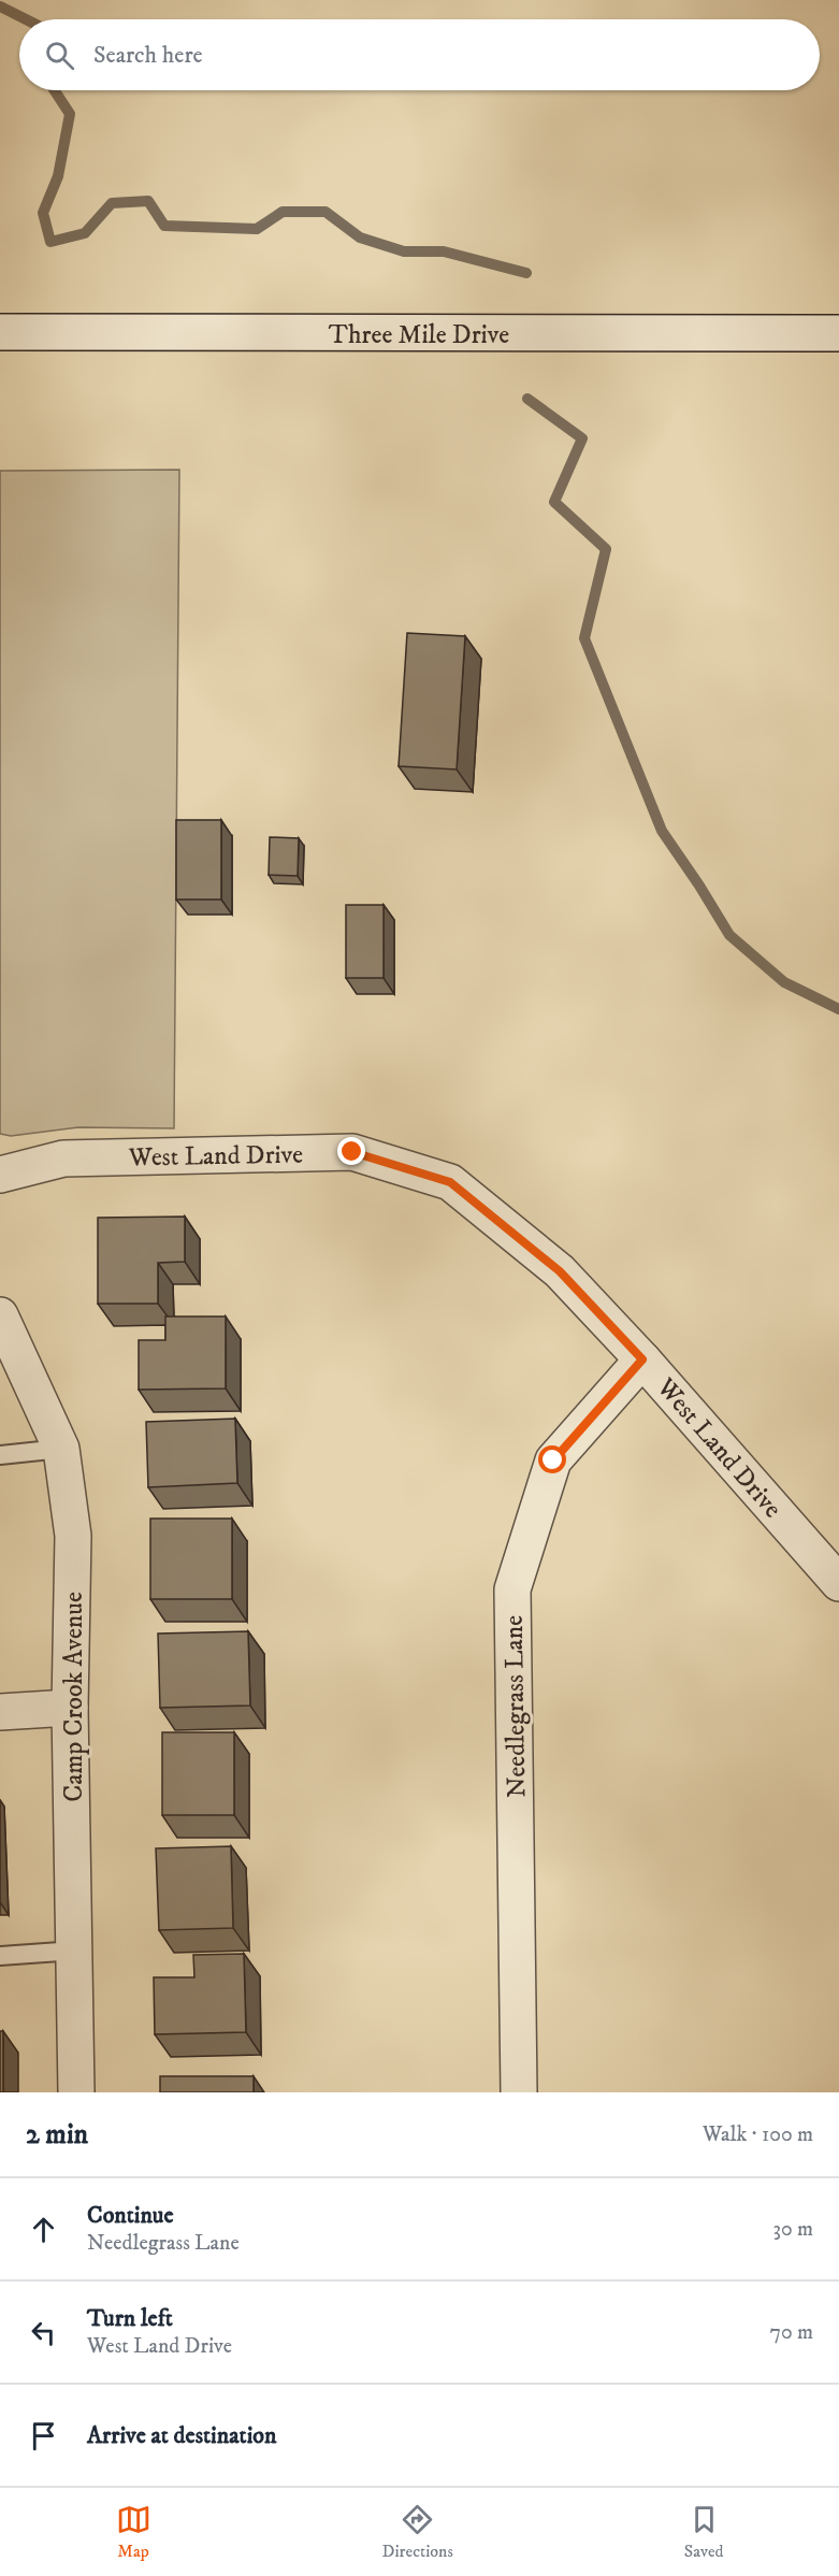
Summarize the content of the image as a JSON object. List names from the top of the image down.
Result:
{
  "streets": {
    "street": [
      "Three Mile Drive",
      "West Land Drive",
      "Camp Crook Avenue",
      "Needlegrass Lane"
    ]
  },
  "crossings": [
    ["West Land Drive", "Needlegrass Lane"]
  ],
  "page": {
    "search": "Search here",
    "heading": ["2 min", "Walk · 100 m"],
    "list": [
      ["Continue", "Needlegrass Lane", "30 m"],
      ["Turn left", "West Land Drive", "70 m"],
      "Arrive at destination"
    ],
    "nav": ["Map", "Directions", "Saved"]
  }
}
